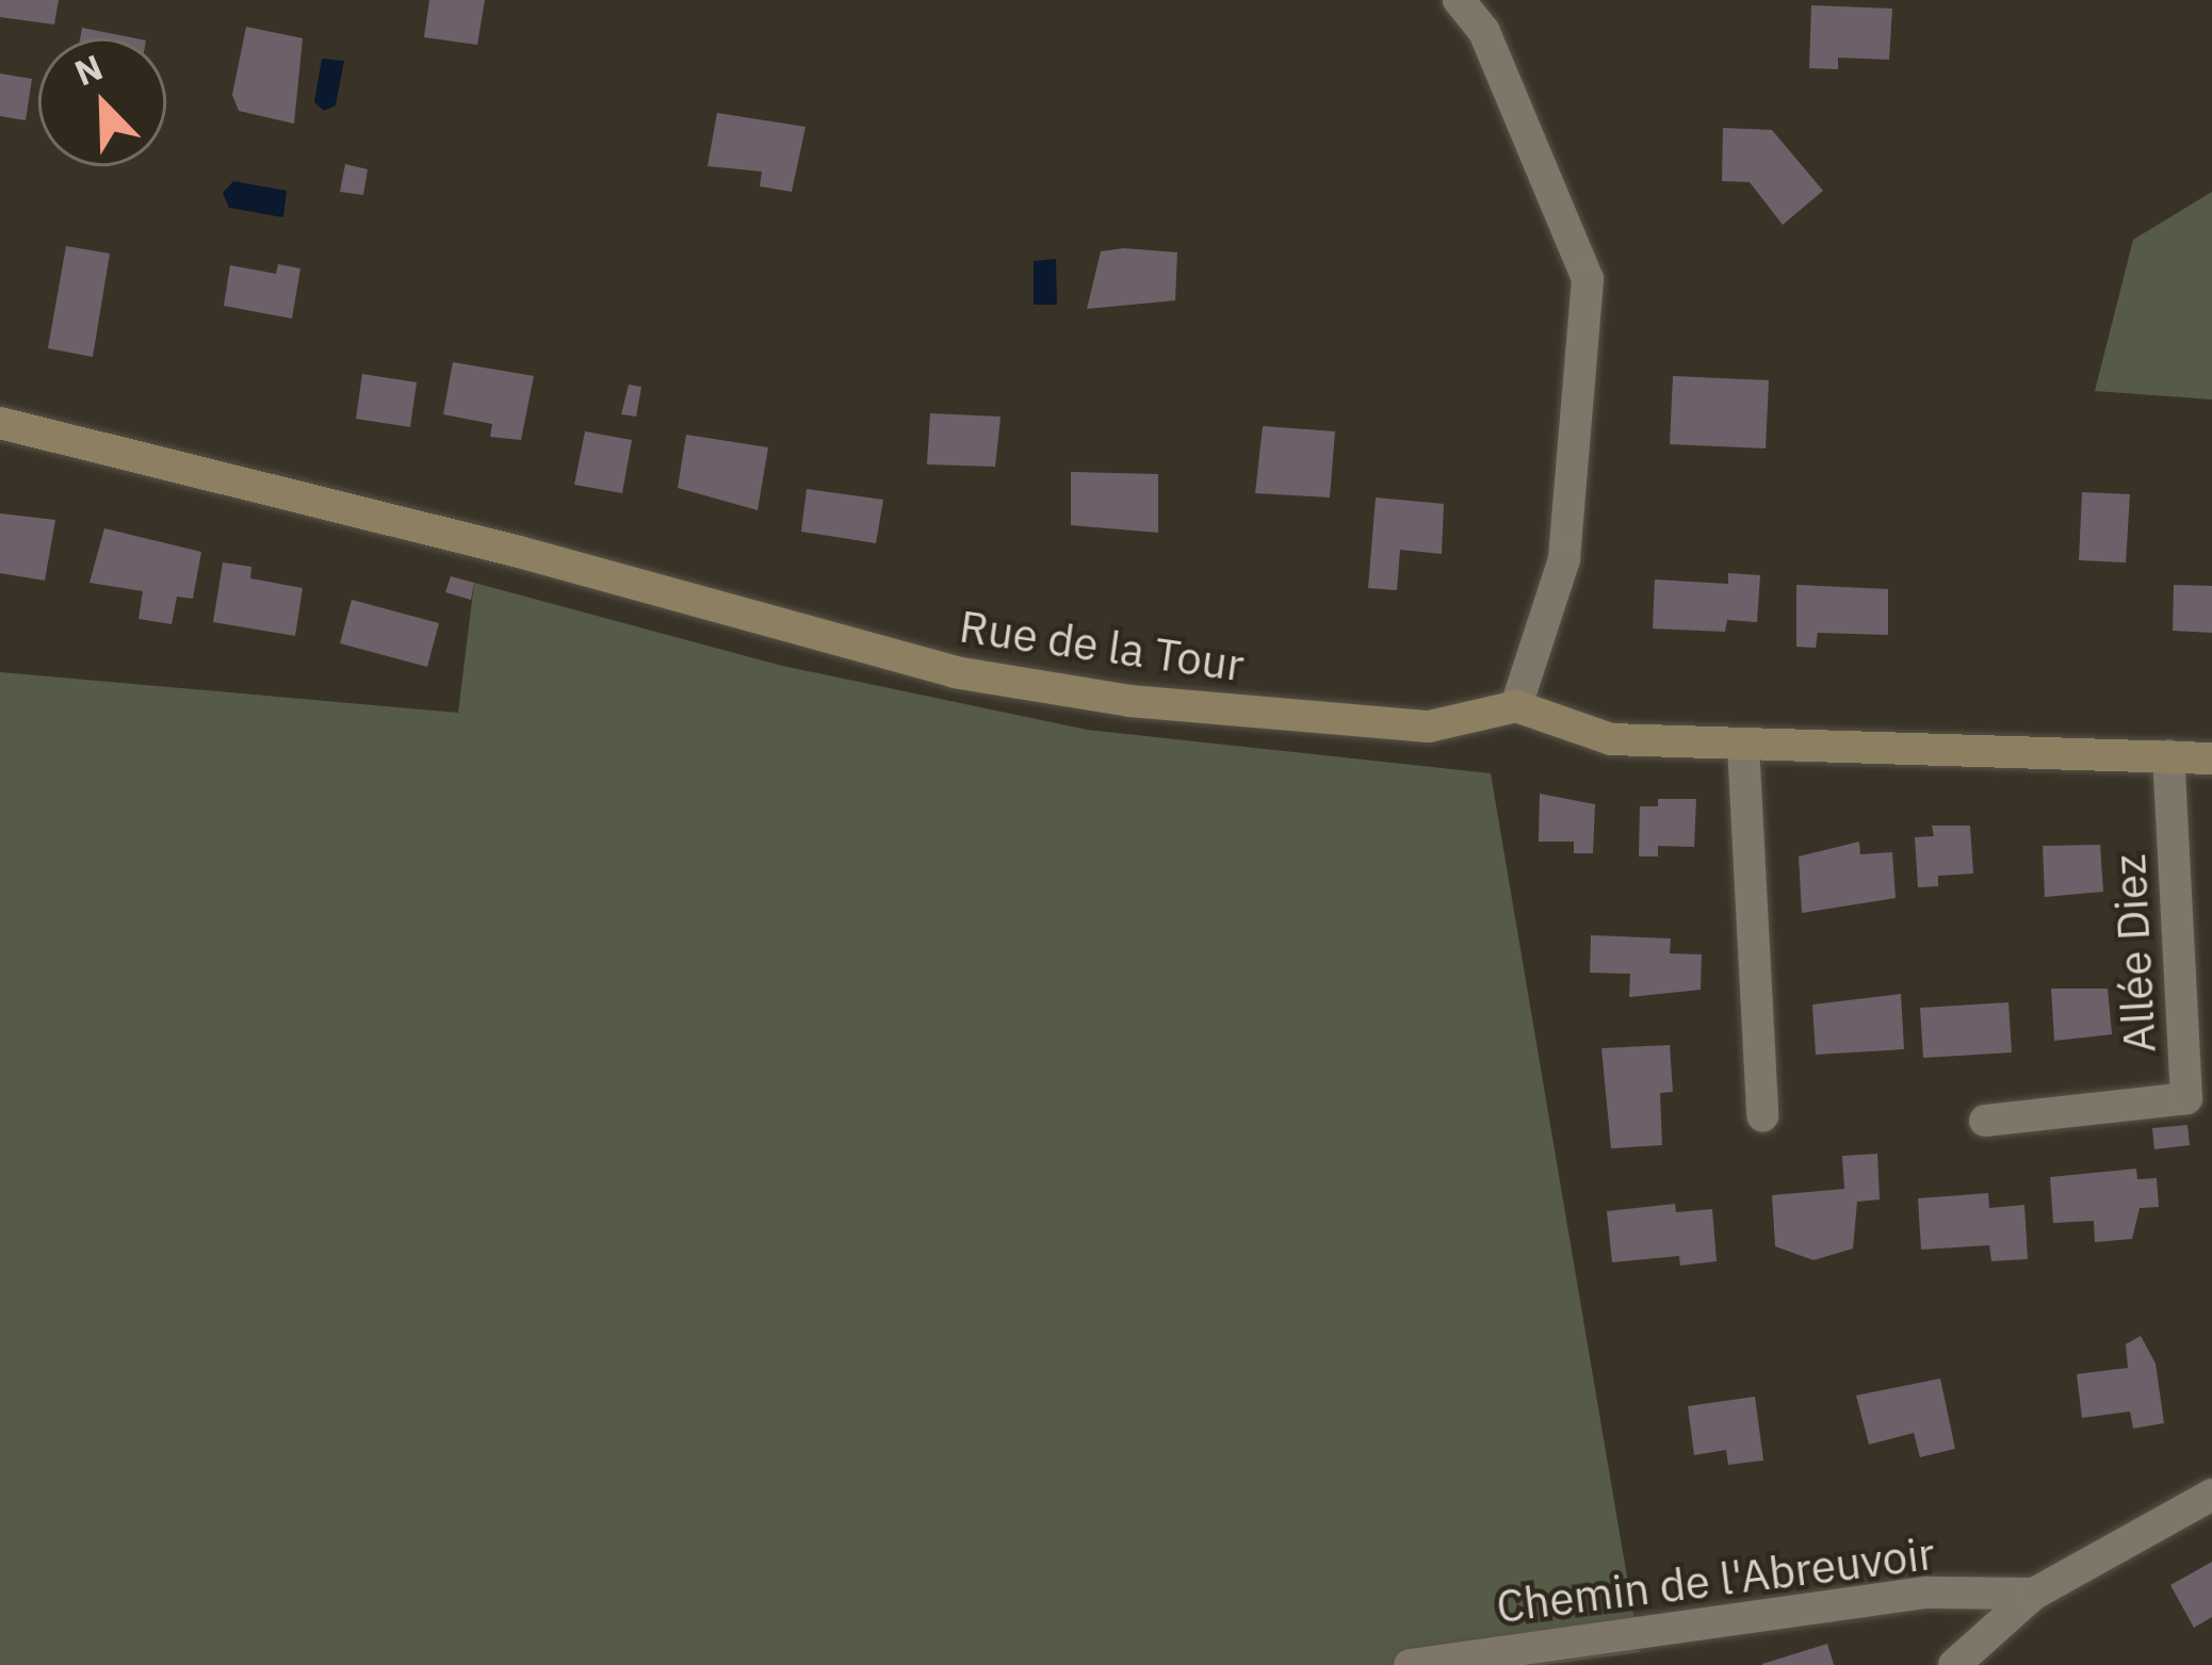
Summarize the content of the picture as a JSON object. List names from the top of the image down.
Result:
{
  "streets": {
    "street": ["Rue de la Tour", "Allée Diez", "Chemin de l'Abreuvoir"]
  },
  "north": "top left"
}
